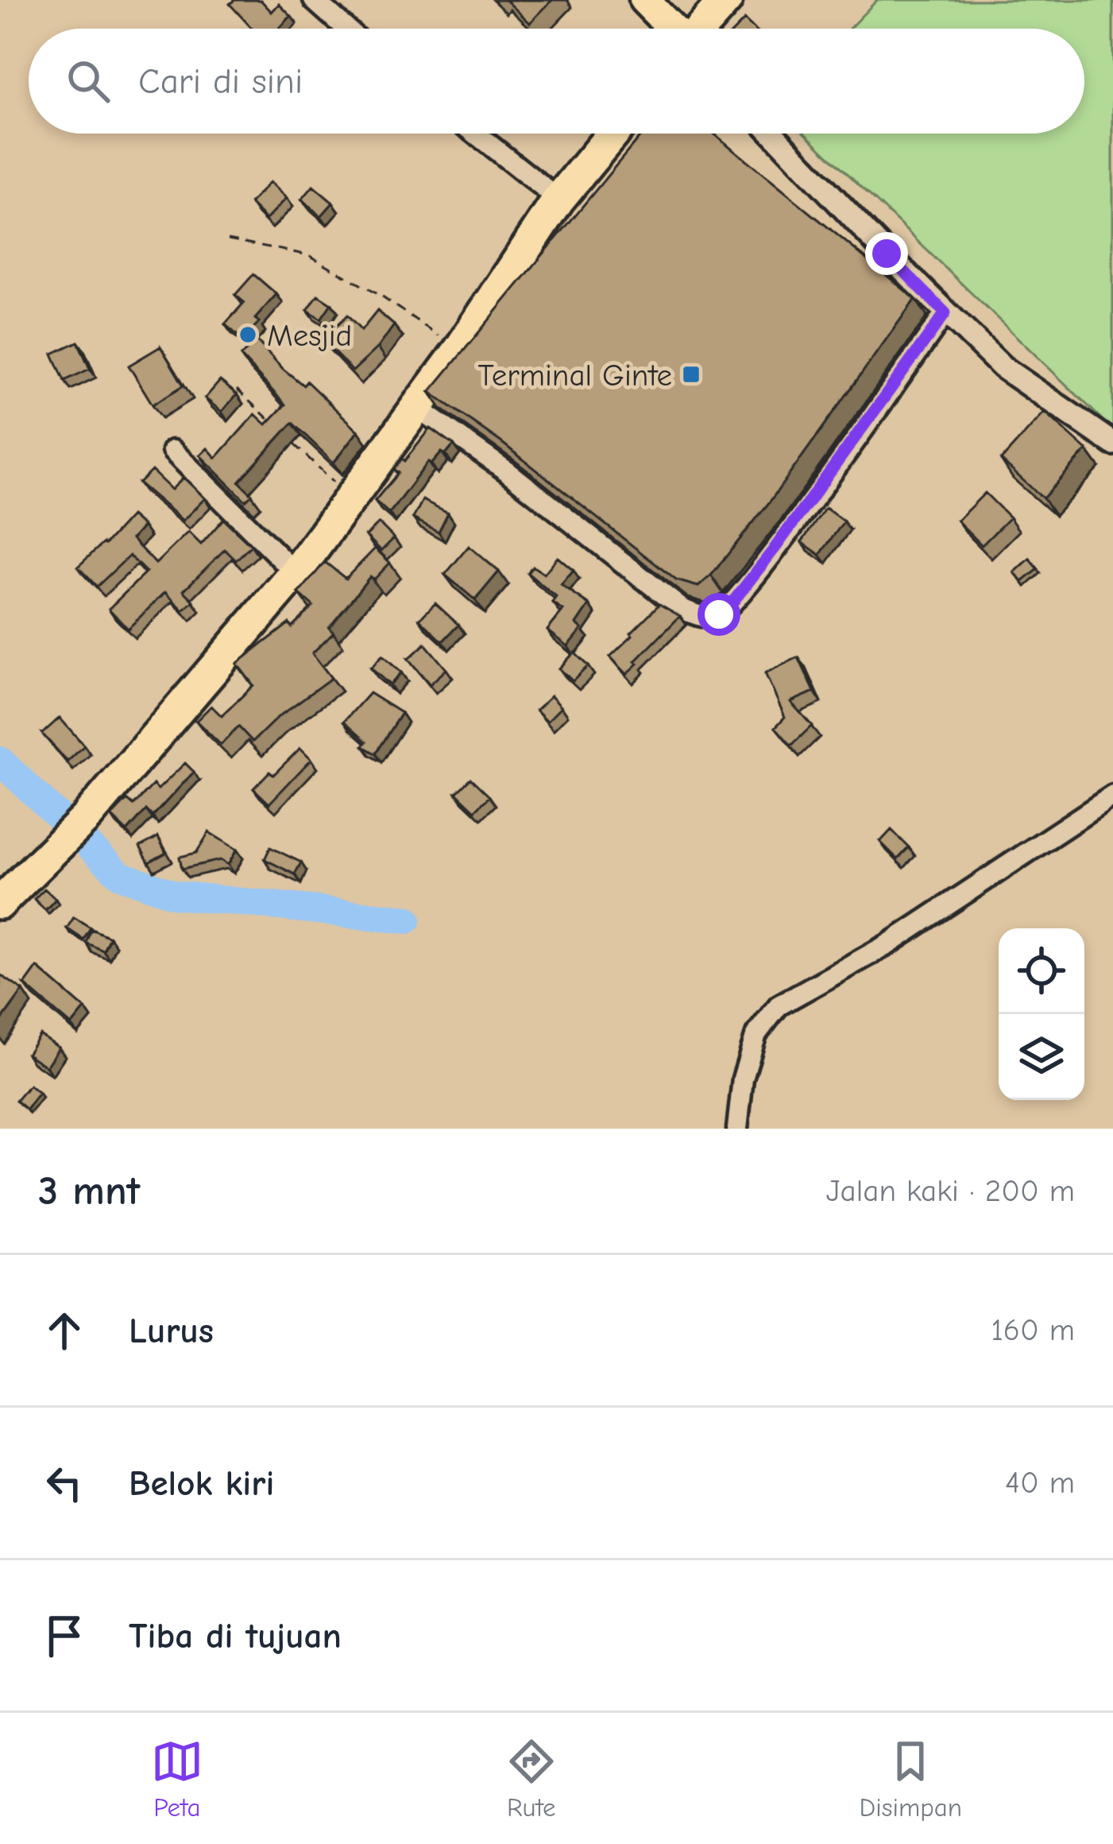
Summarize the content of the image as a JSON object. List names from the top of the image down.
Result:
{
  "places": {
    "other": ["Mesjid"],
    "transit": ["Terminal Ginte"]
  },
  "page": {
    "search": "Cari di sini",
    "heading": ["3 mnt", "Jalan kaki · 200 m"],
    "list": [
      ["Lurus", "160 m"],
      ["Belok kiri", "40 m"],
      "Tiba di tujuan"
    ],
    "nav": ["Peta", "Rute", "Disimpan"]
  }
}
